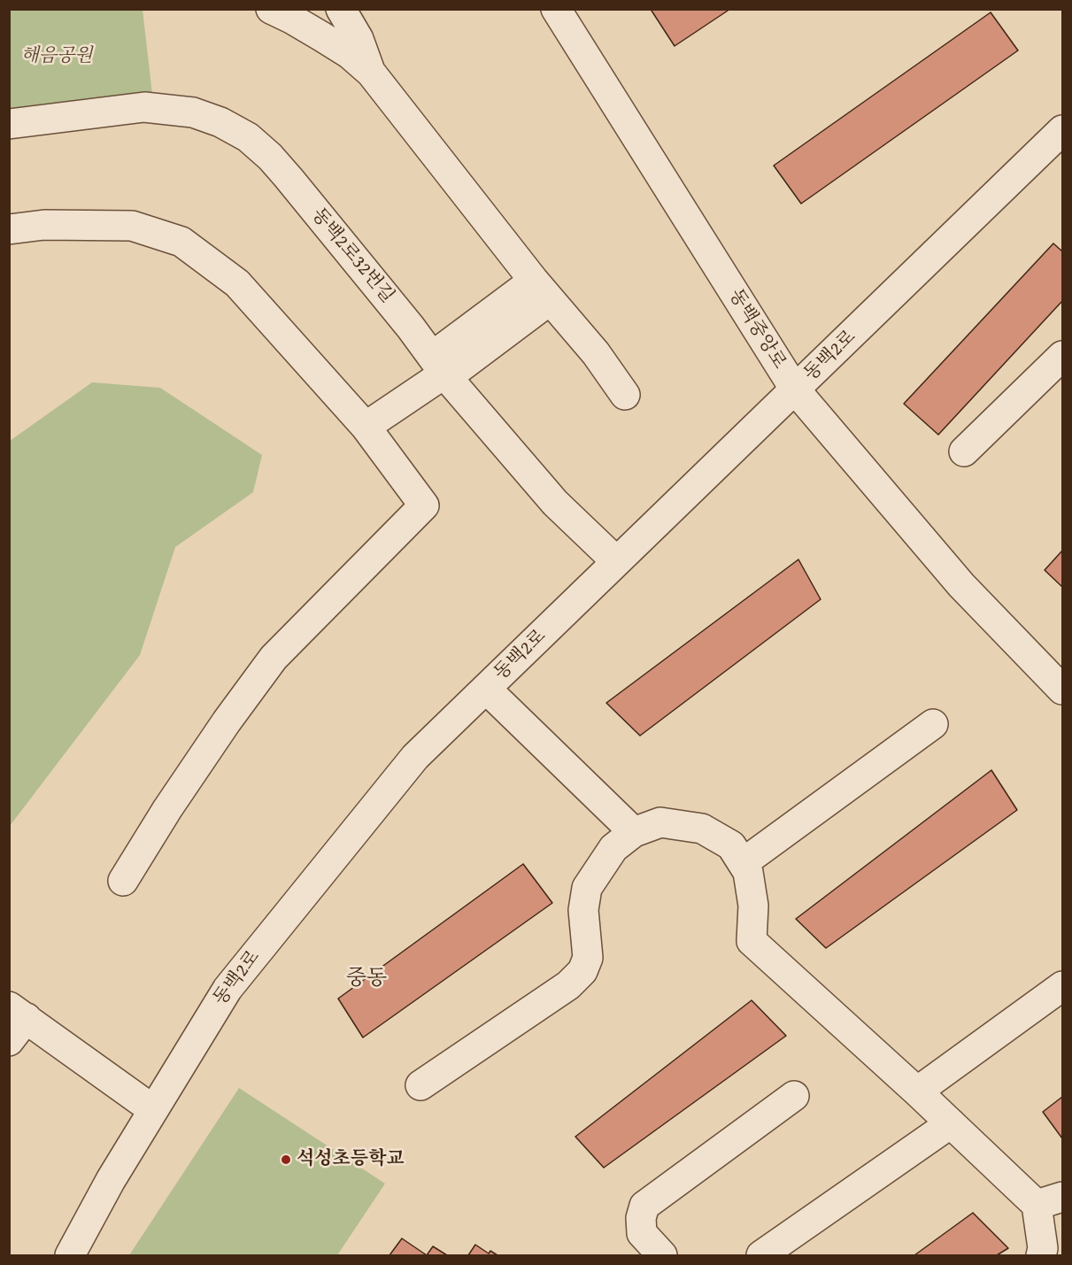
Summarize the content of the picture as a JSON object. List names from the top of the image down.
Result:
{
  "streets": {
    "street": ["동백2로32번길", "동백중앙로", "동백2로"]
  },
  "crossings": [
    ["동백2로32번길", "동백2로"],
    ["동백중앙로", "동백2로"]
  ],
  "districts": ["중동"],
  "parks": ["해음공원"],
  "places": ["석성초등학교"]
}
